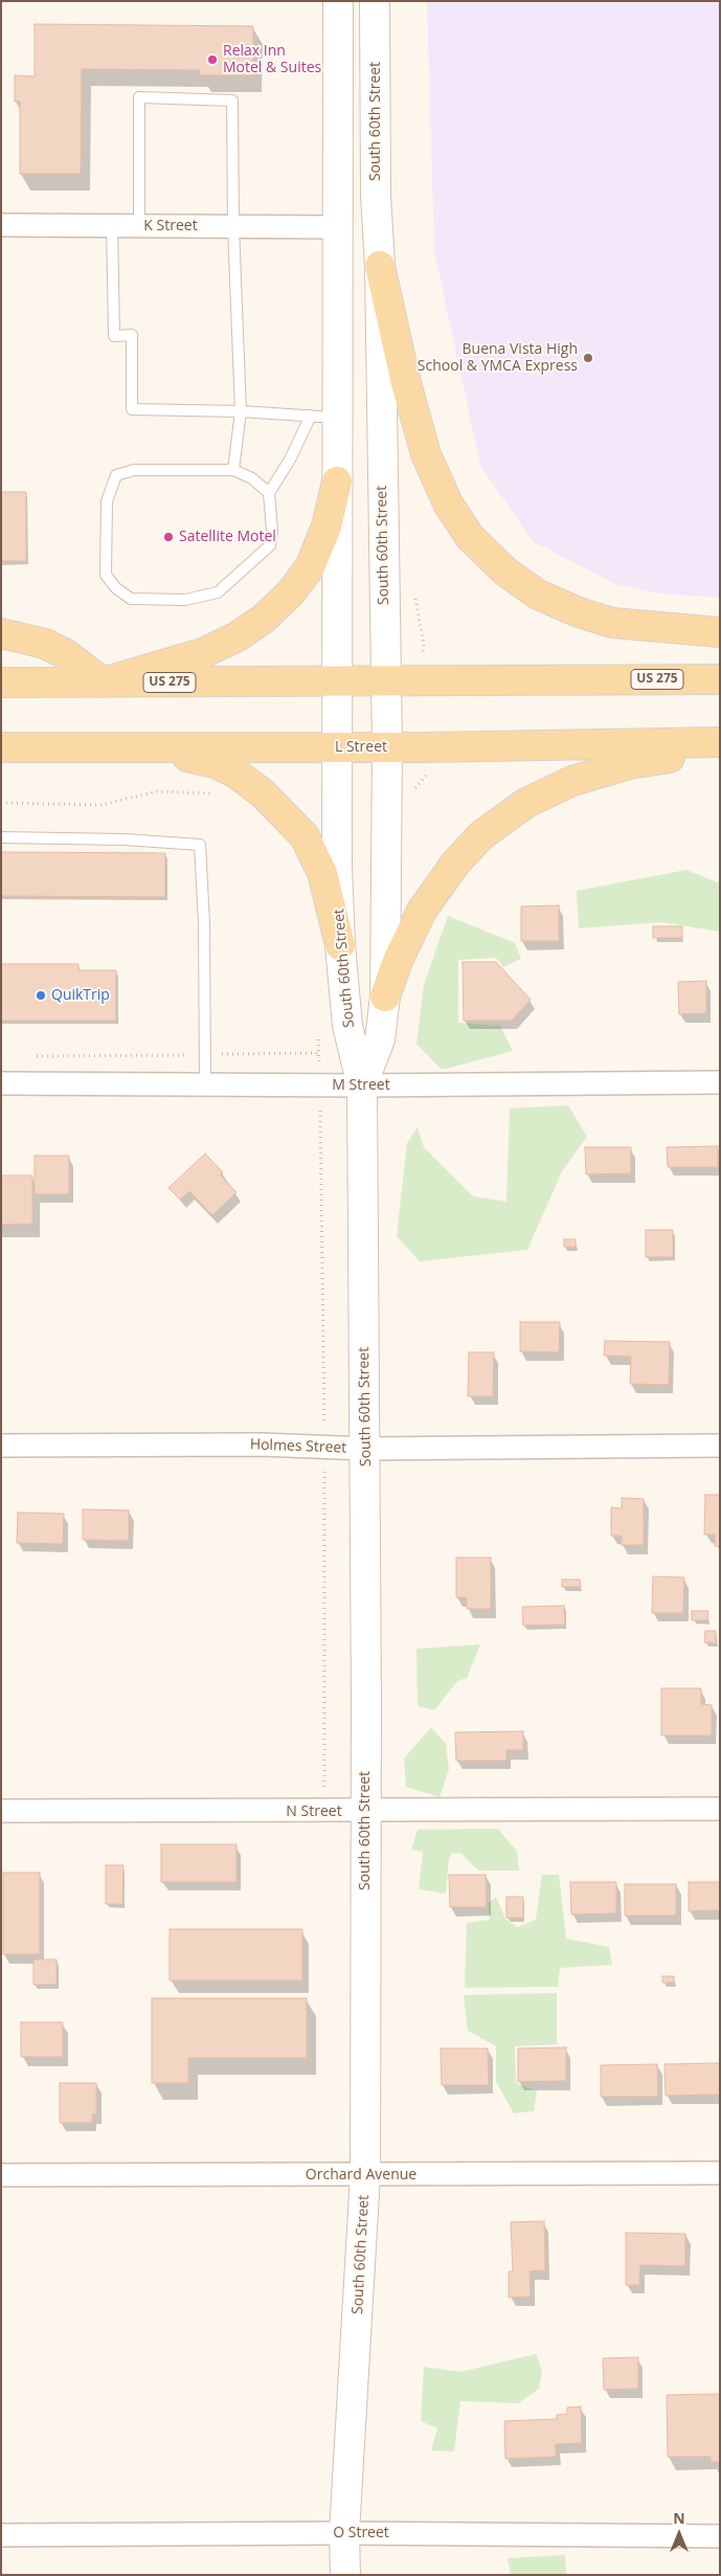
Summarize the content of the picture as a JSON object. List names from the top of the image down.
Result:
{
  "streets": {
    "main road": ["South 60th Street", "US 275", "L Street"],
    "street": [
      "K Street",
      "M Street",
      "Holmes Street",
      "N Street",
      "Orchard Avenue",
      "O Street"
    ]
  },
  "crossings": [
    ["South 60th Street", "K Street"],
    ["South 60th Street", "US 275"],
    ["South 60th Street", "L Street"],
    ["South 60th Street", "M Street"],
    ["South 60th Street", "Holmes Street"],
    ["South 60th Street", "N Street"],
    ["South 60th Street", "Orchard Avenue"],
    ["South 60th Street", "O Street"]
  ],
  "places": [
    "Relax Inn Motel & Suites",
    "Buena Vista High School & YMCA Express",
    "Satellite Motel",
    "QuikTrip"
  ],
  "north": "top"
}
